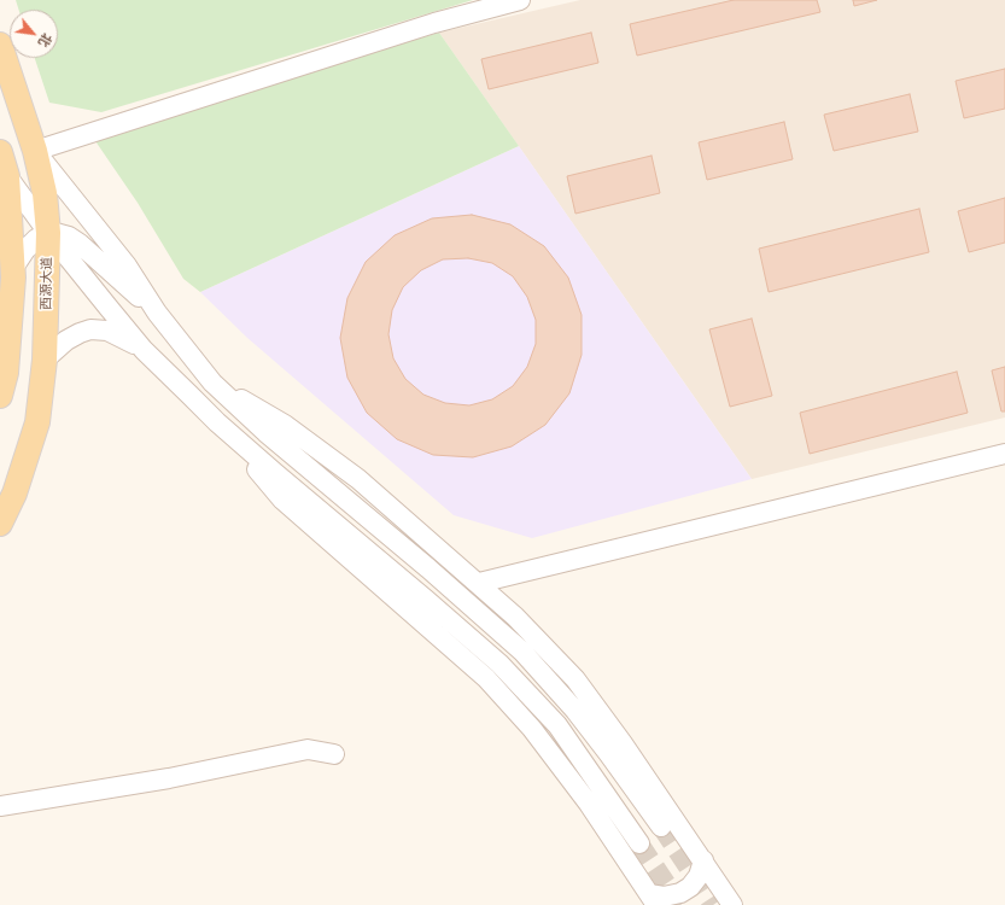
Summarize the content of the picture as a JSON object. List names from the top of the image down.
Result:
{
  "streets": {
    "main road": ["西源大道"]
  },
  "north": "bottom right"
}
